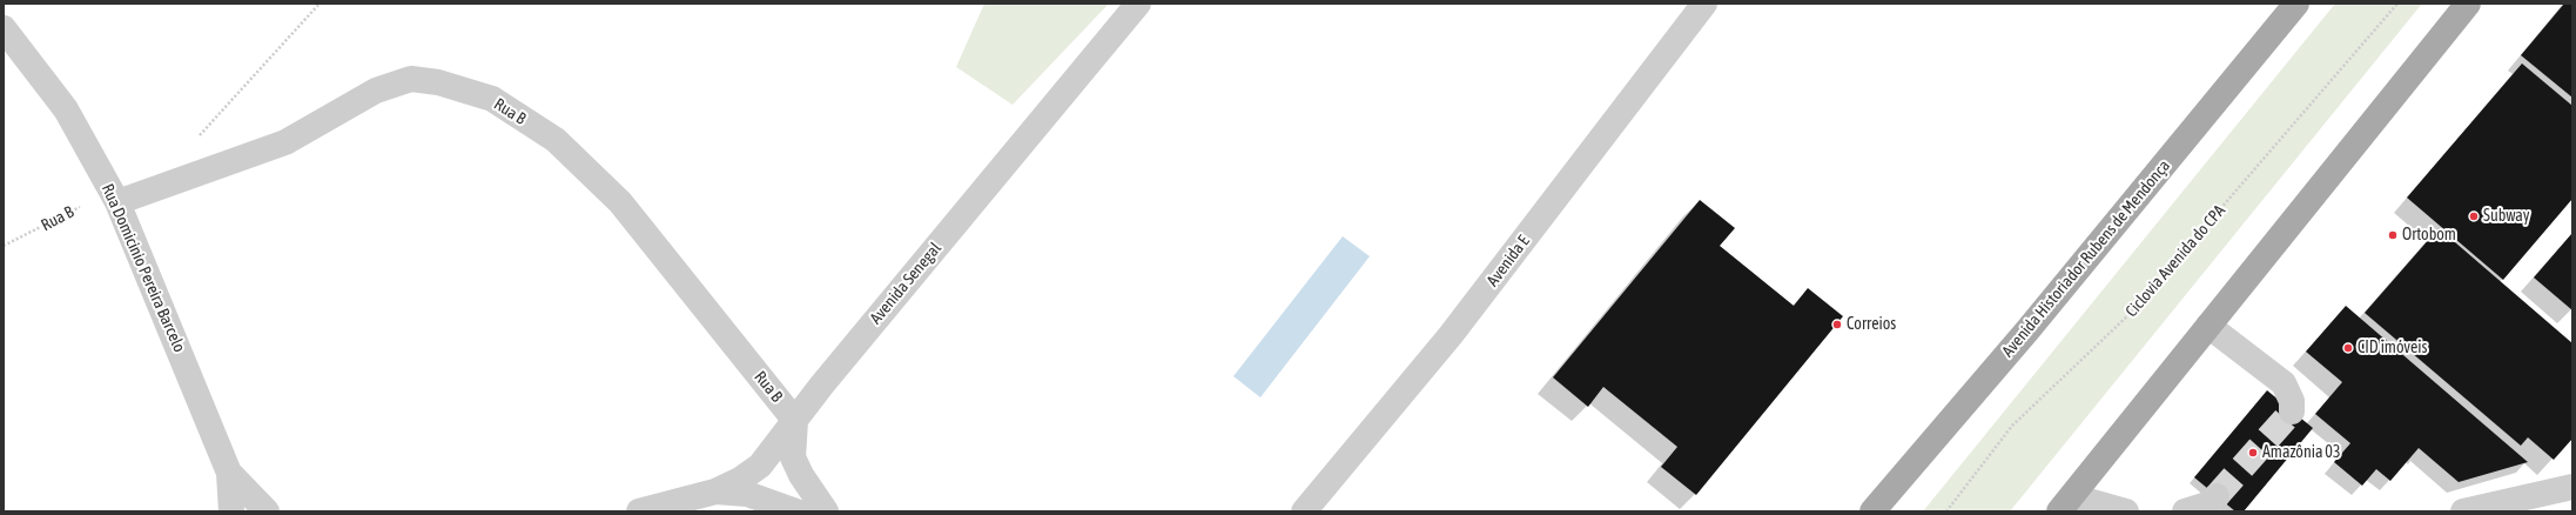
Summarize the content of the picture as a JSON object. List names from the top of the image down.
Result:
{
  "streets": {
    "main road": ["Avenida Historiador Rubens de Mendonça"],
    "street": [
      "Rua B",
      "Avenida E",
      "Rua Domicinio Pereira Barcelo",
      "Avenida Senegal"
    ],
    "path": ["Ciclovia Avenida do CPA"]
  },
  "crossings": [
    ["Rua B", "Rua Domicinio Pereira Barcelo"],
    ["Rua B", "Avenida Senegal"]
  ],
  "places": [
    "Subway",
    "Ortobom",
    "Correios",
    "CID imóveis",
    "Amazônia 03"
  ]
}
